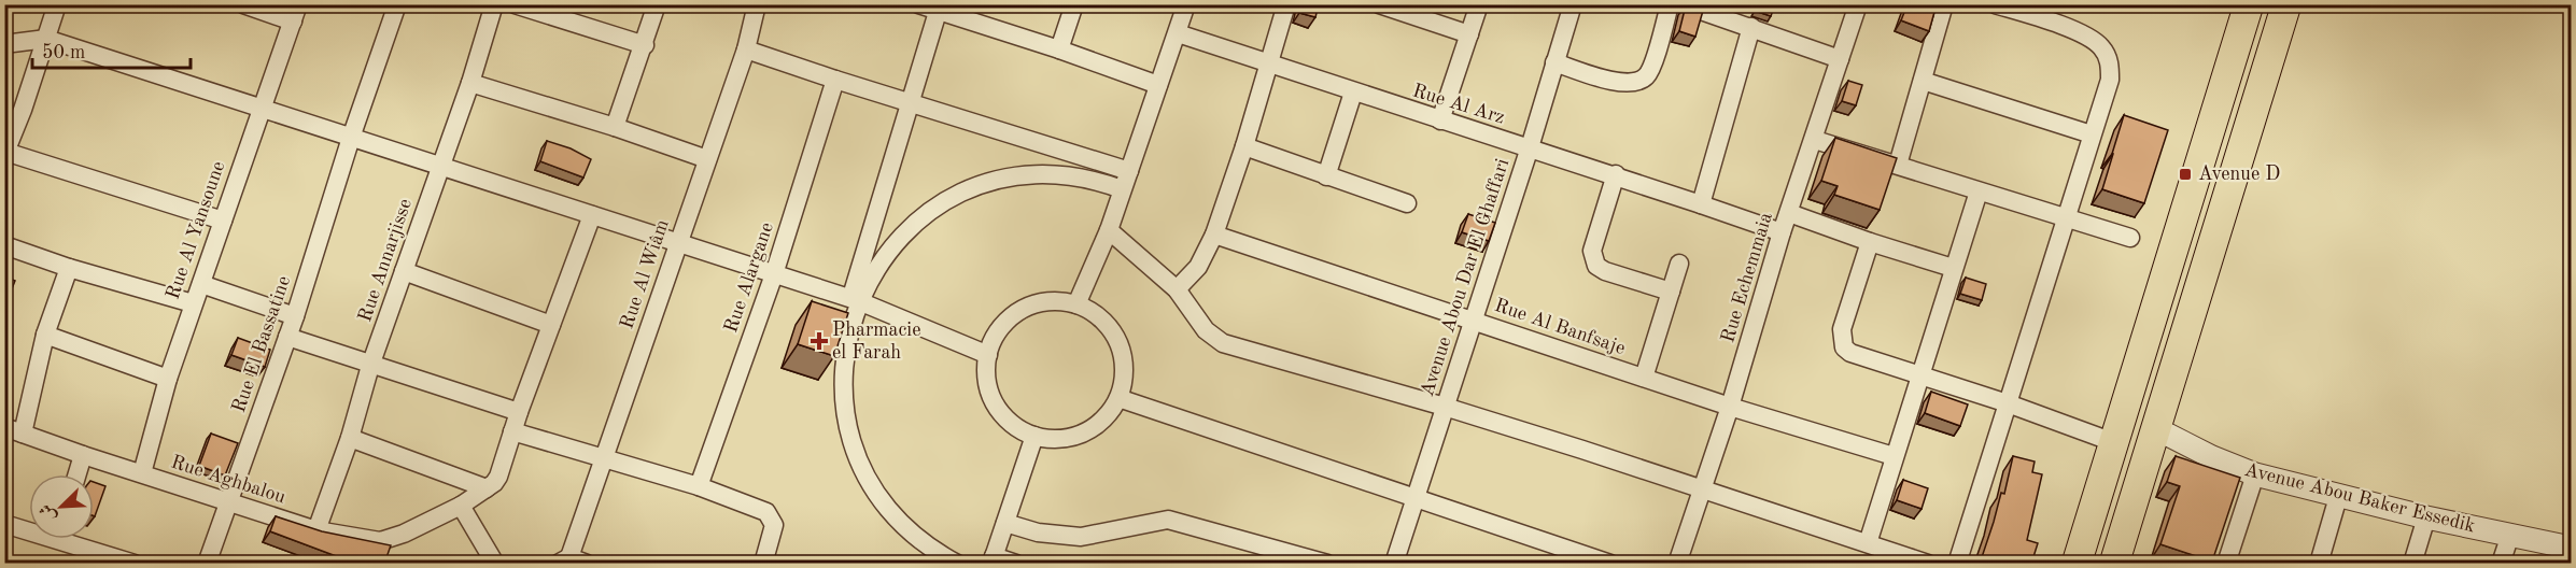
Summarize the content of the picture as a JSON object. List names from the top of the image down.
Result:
{
  "streets": {
    "street": [
      "Rue Al Arz",
      "Rue Al Yansoune",
      "Rue Annarjisse",
      "Rue Al Wiâm",
      "Rue Alargane",
      "Avenue Abou Dar El Ghaffari",
      "Rue Echemmaia",
      "Rue Al Banfsaje",
      "Rue El Bassatine",
      "Rue Aghbalou",
      "Avenue Abou Baker Essedik"
    ]
  },
  "crossings": [
    ["Rue Al Arz", "Avenue Abou Dar El Ghaffari"],
    ["Rue Al Arz", "Rue Echemmaia"],
    ["Rue Al Yansoune", "Rue Aghbalou"],
    ["Rue Annarjisse", "Rue Aghbalou"],
    ["Avenue Abou Dar El Ghaffari", "Rue Al Banfsaje"],
    ["Rue Echemmaia", "Rue Al Banfsaje"],
    ["Rue El Bassatine", "Rue Aghbalou"]
  ],
  "places": {
    "transit": ["Avenue D"],
    "health": ["Pharmacie el Farah"]
  },
  "scale_bar": "50 m",
  "north": "bottom left"
}
